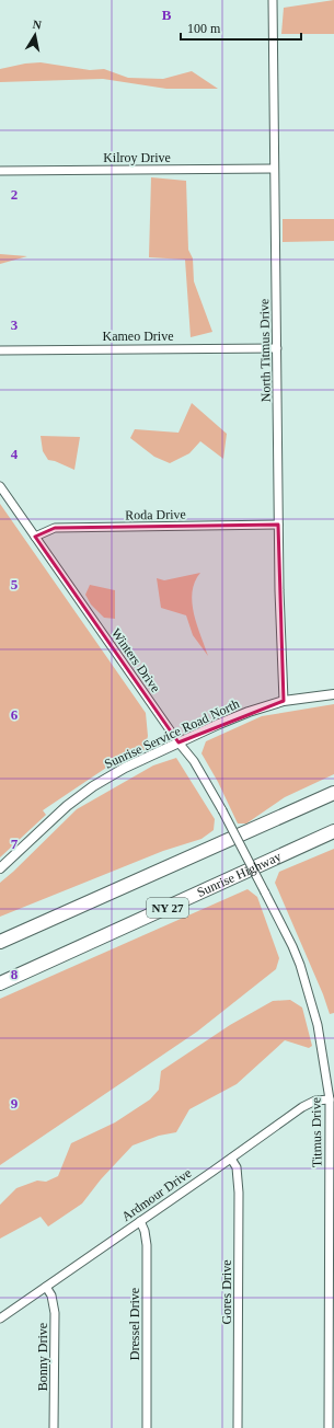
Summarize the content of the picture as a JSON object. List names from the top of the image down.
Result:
{
  "streets": {
    "highway": ["Sunrise Highway", "NY 27"],
    "street": [
      "Kilroy Drive",
      "Kameo Drive",
      "North Titmus Drive",
      "Roda Drive",
      "Winters Drive",
      "Sunrise Service Road North",
      "Titmus Drive",
      "Ardmour Drive",
      "Gores Drive",
      "Dressel Drive",
      "Bonny Drive"
    ]
  },
  "crossings": [
    ["Kilroy Drive", "North Titmus Drive"],
    ["Kameo Drive", "North Titmus Drive"],
    ["North Titmus Drive", "Roda Drive"],
    ["North Titmus Drive", "Sunrise Service Road North"],
    ["Roda Drive", "Winters Drive"],
    ["Winters Drive", "Sunrise Service Road North"],
    ["Winters Drive", "Titmus Drive"],
    ["Titmus Drive", "Ardmour Drive"],
    ["Ardmour Drive", "Gores Drive"],
    ["Ardmour Drive", "Dressel Drive"],
    ["Ardmour Drive", "Bonny Drive"]
  ],
  "scale_bar": "100 m",
  "north": "top",
  "grid": {
    "columns": ["B"],
    "rows": [
      "2",
      "3",
      "4",
      "5",
      "6",
      "7",
      "8",
      "9"
    ]
  }
}
